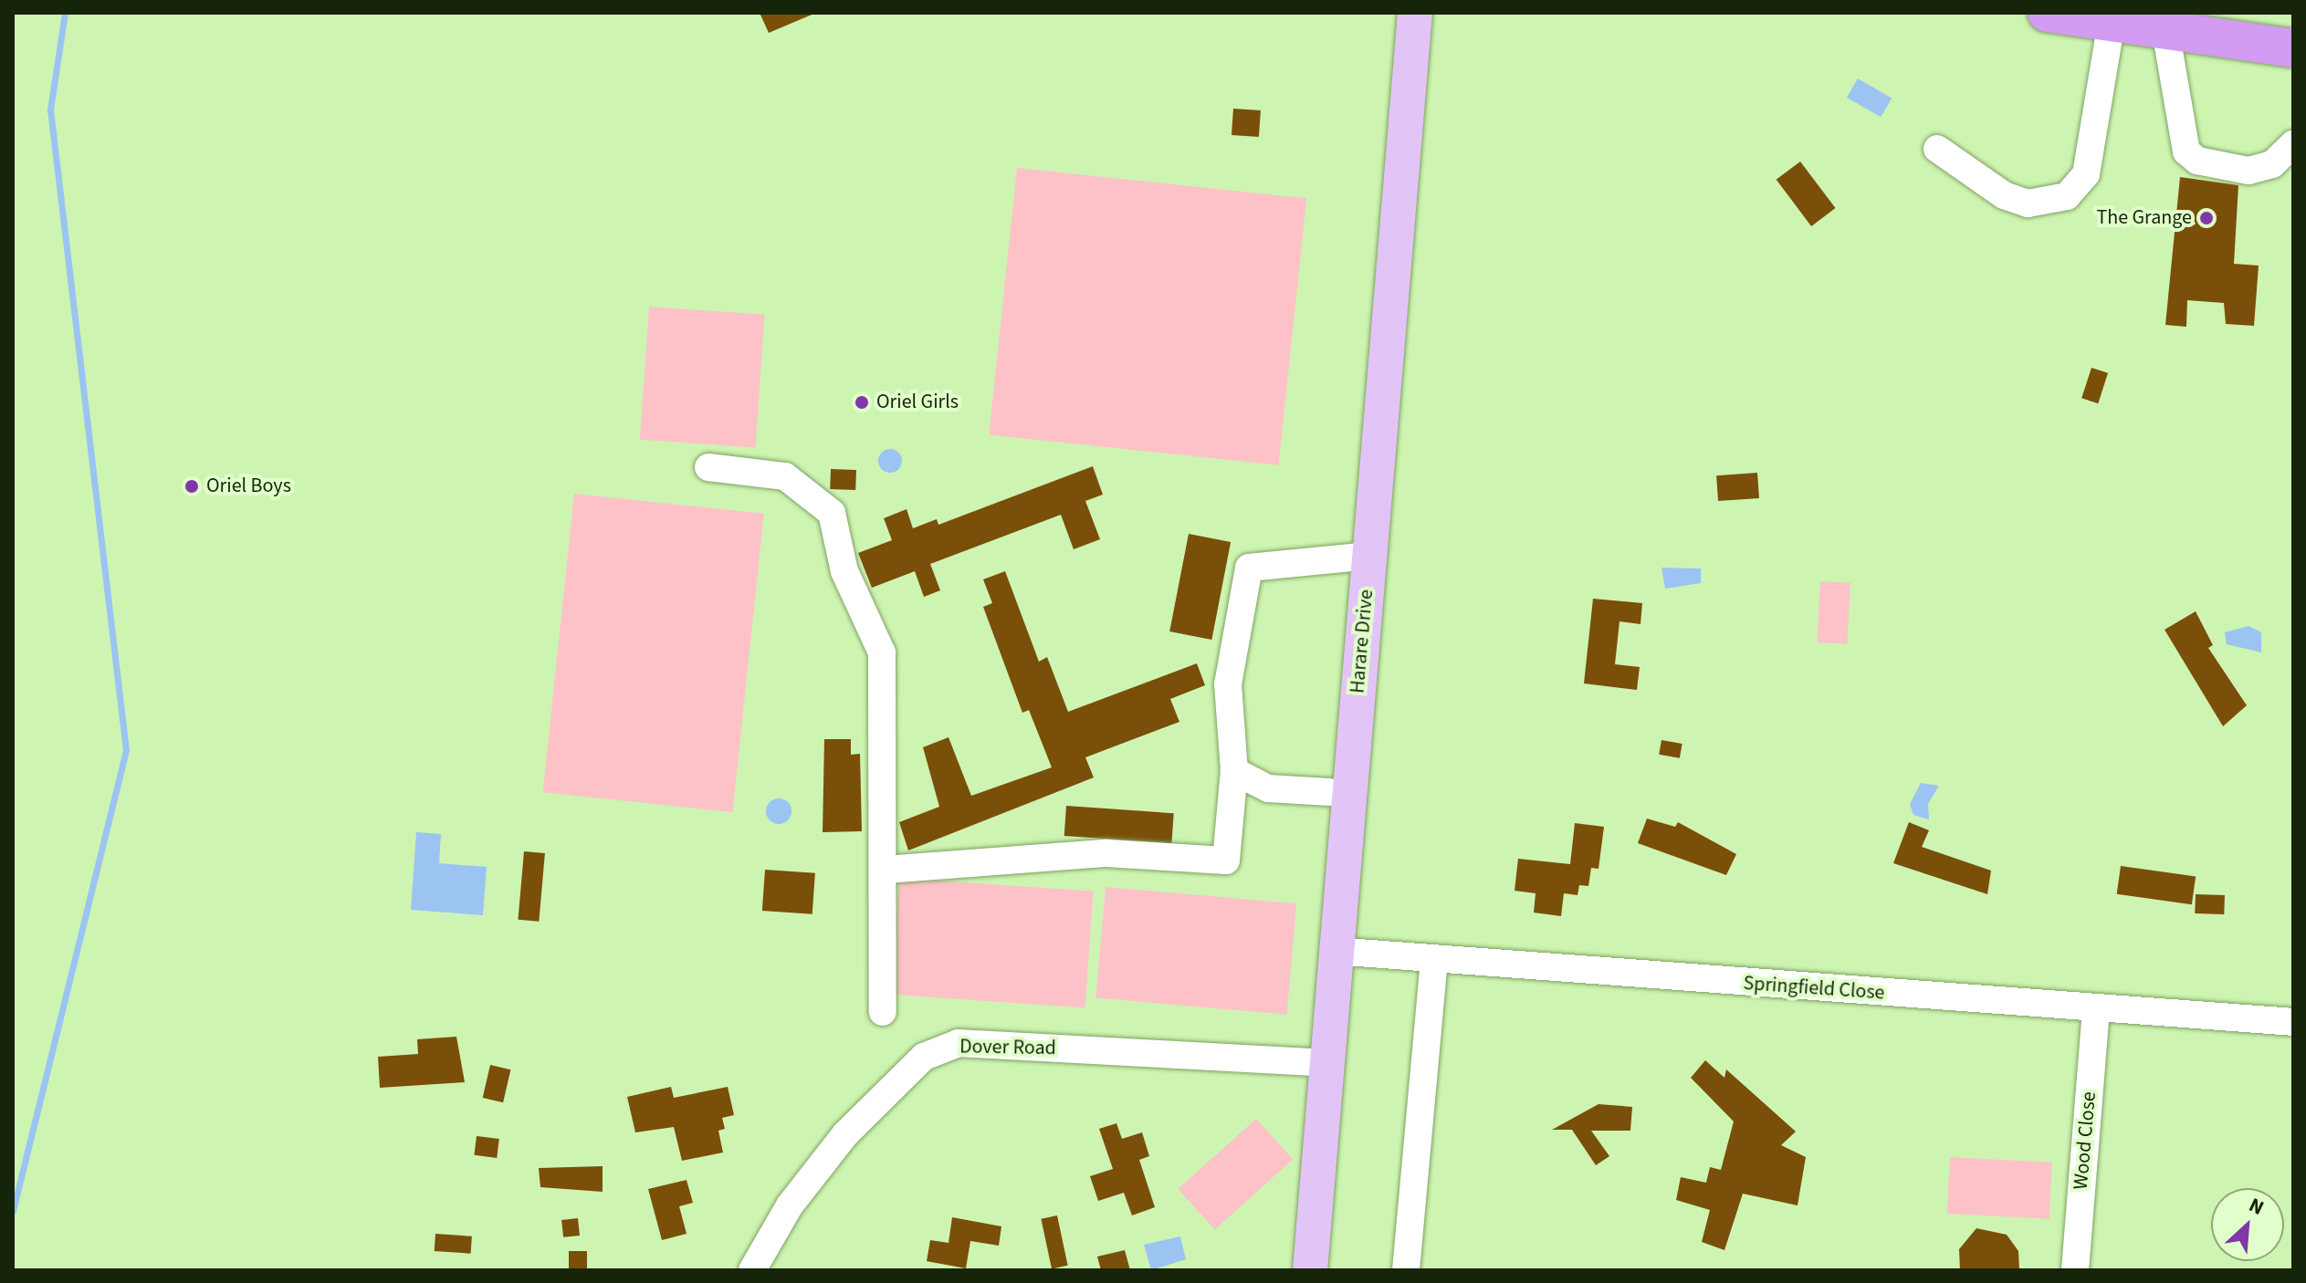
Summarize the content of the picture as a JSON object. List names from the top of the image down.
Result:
{
  "streets": {
    "main road": ["Harare Drive"],
    "street": ["Springfield Close", "Dover Road", "Wood Close"]
  },
  "crossings": [
    ["Harare Drive", "Springfield Close"],
    ["Harare Drive", "Dover Road"],
    ["Springfield Close", "Wood Close"]
  ],
  "places": ["The Grange", "Oriel Girls", "Oriel Boys"],
  "north": "top right"
}
